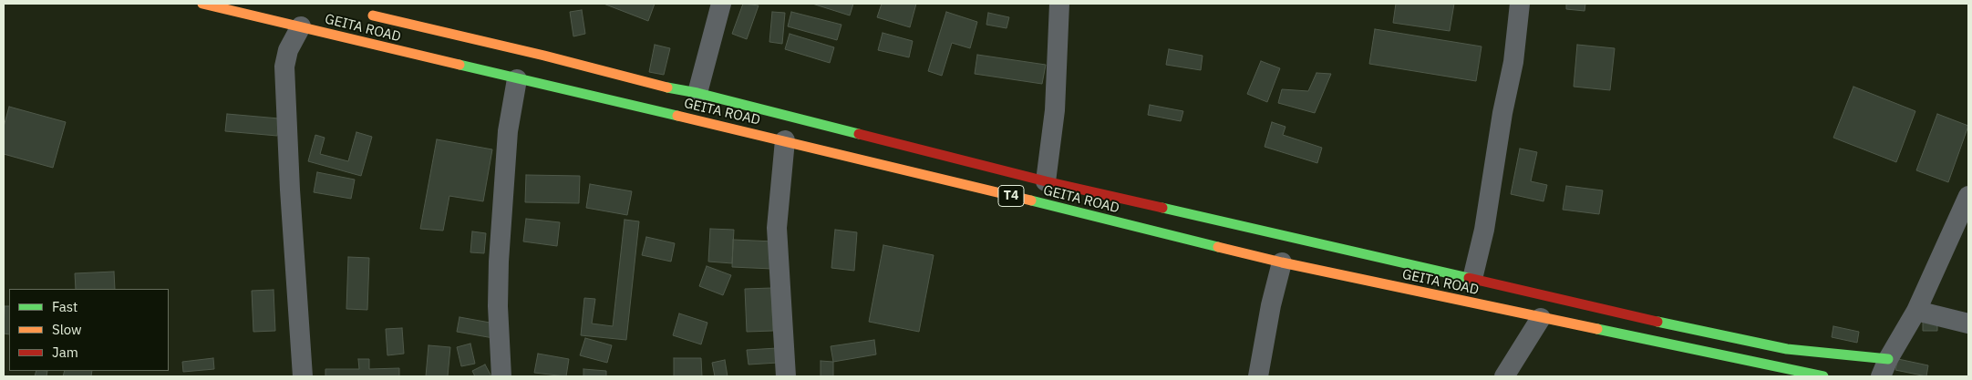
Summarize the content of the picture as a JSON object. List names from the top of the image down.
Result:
{
  "streets": {
    "main road": ["GEITA ROAD", "T4"]
  },
  "legend": ["Fast", "Slow", "Jam"]
}
